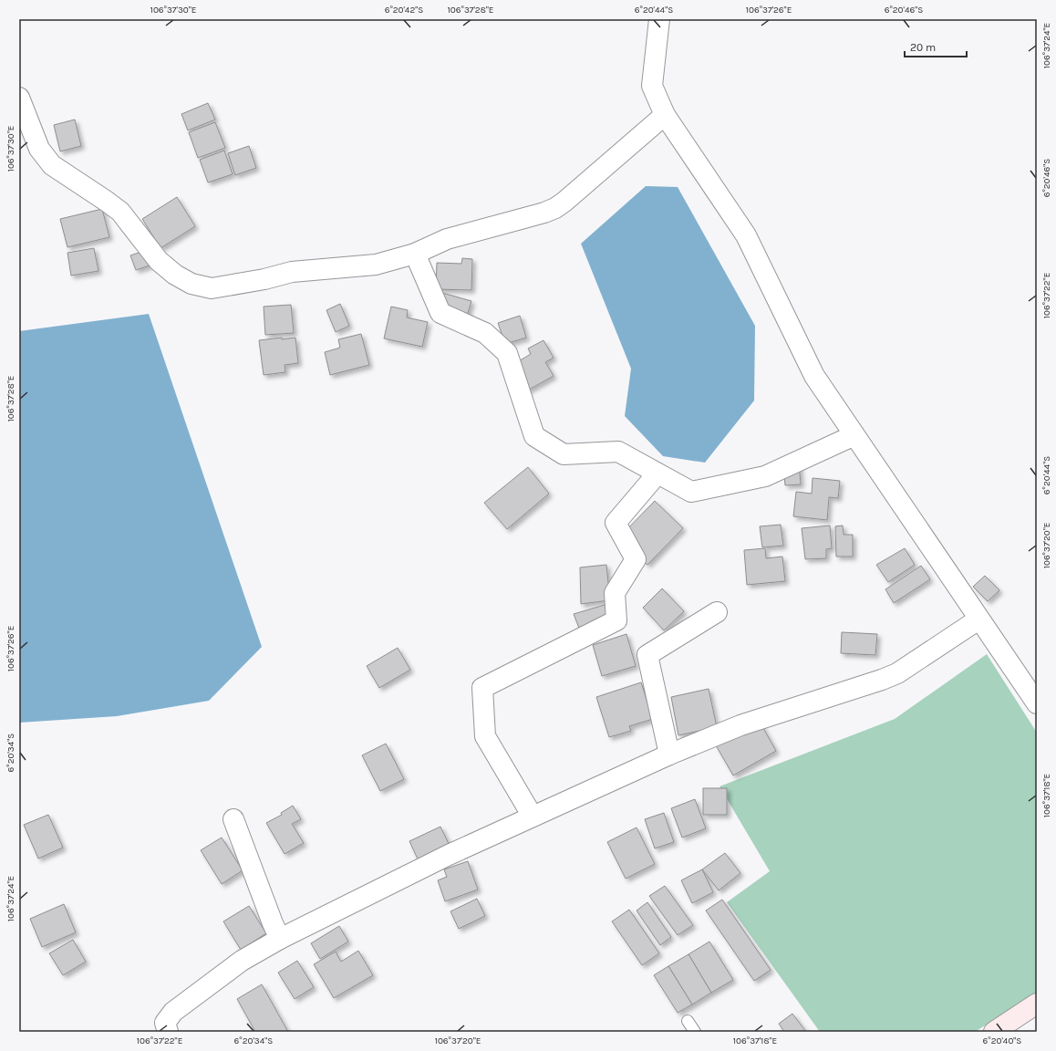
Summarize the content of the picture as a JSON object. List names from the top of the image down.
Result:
{
  "scale_bar": "20 m",
  "coordinates": [
    "106°37'30\"E",
    "6°20'42\"S",
    "106°37'28\"E",
    "6°20'44\"S",
    "106°37'26\"E",
    "6°20'46\"S",
    "106°37'24\"E",
    "106°37'22\"E",
    "106°37'20\"E",
    "6°20'34\"S",
    "106°37'18\"E",
    "6°20'40\"S"
  ]
}
